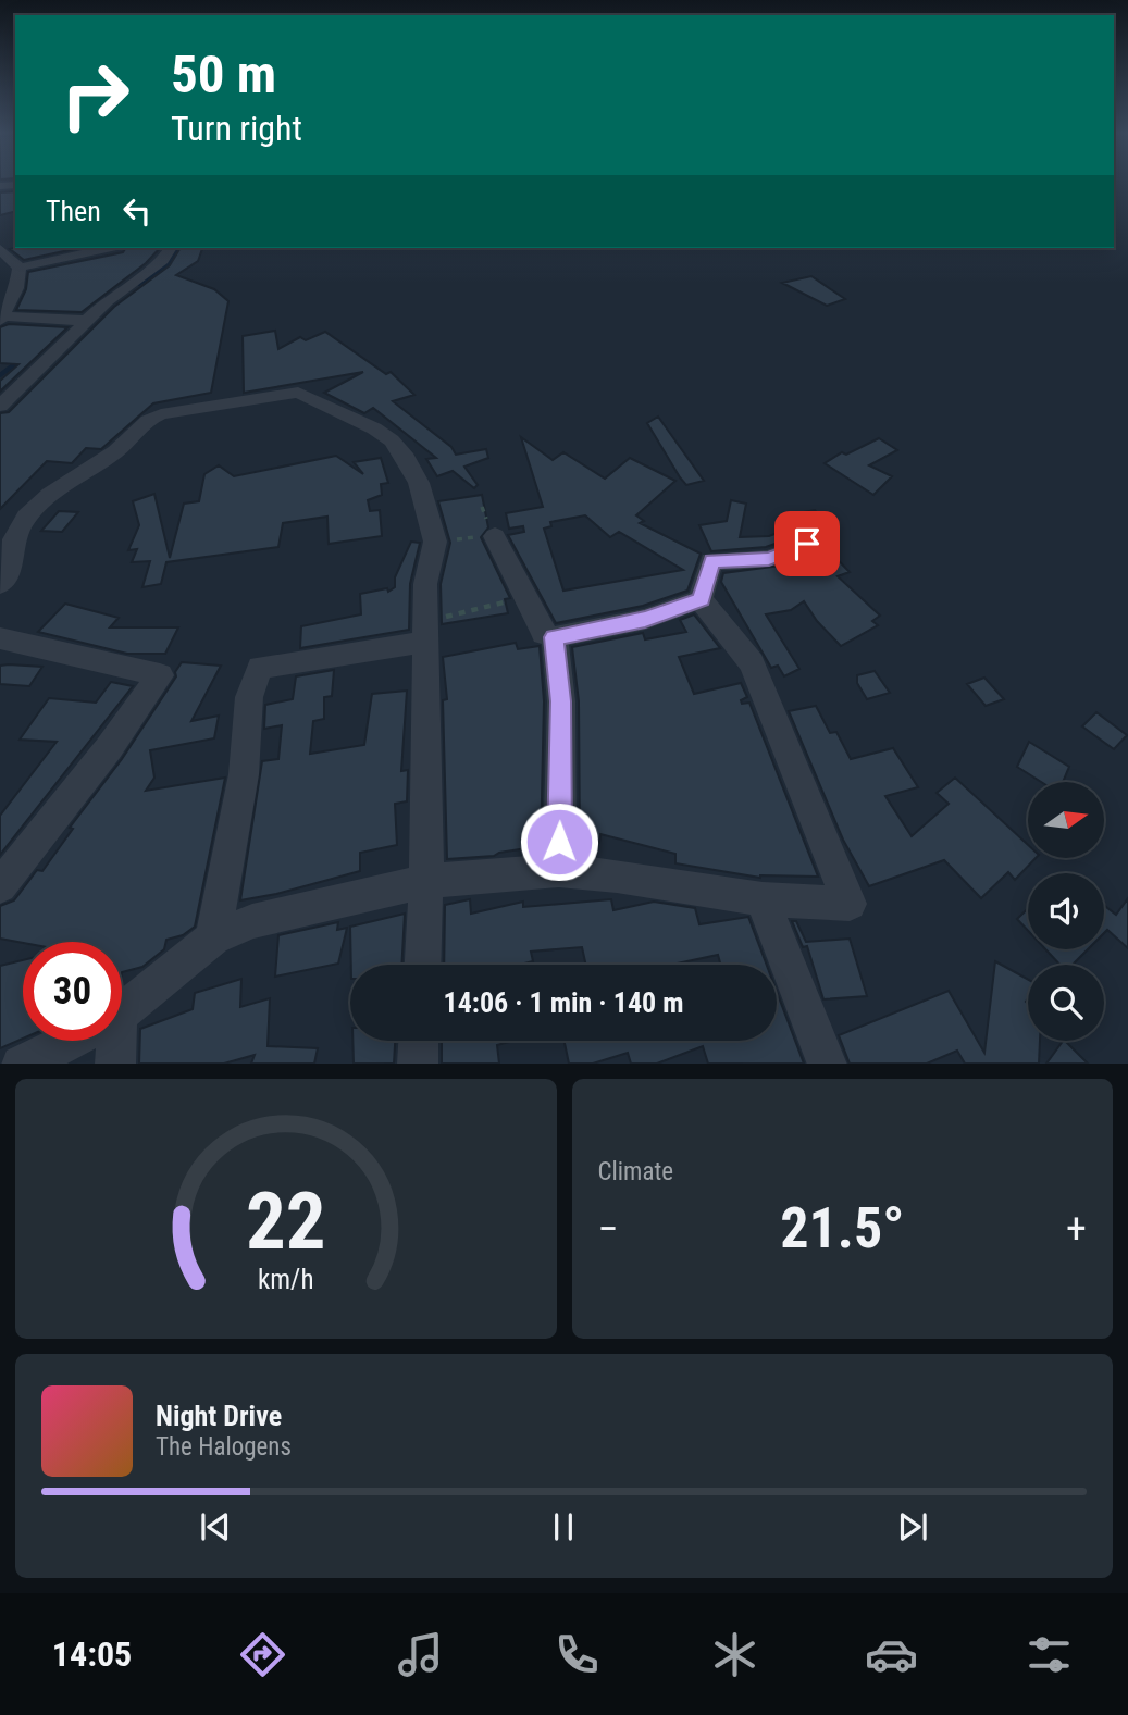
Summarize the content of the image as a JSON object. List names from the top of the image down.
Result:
{
  "north": "right",
  "page": {
    "turn": ["50 m", "Turn right"],
    "then": "Then",
    "limit": "30",
    "trip": "14:06 · 1 min · 140 m",
    "tile": "Climate",
    "heat": ["−", "21.5°", "+"],
    "song": ["Night Drive", "The Halogens"],
    "tabs": "14:05",
    "gauge": ["22", "km/h"]
  }
}
